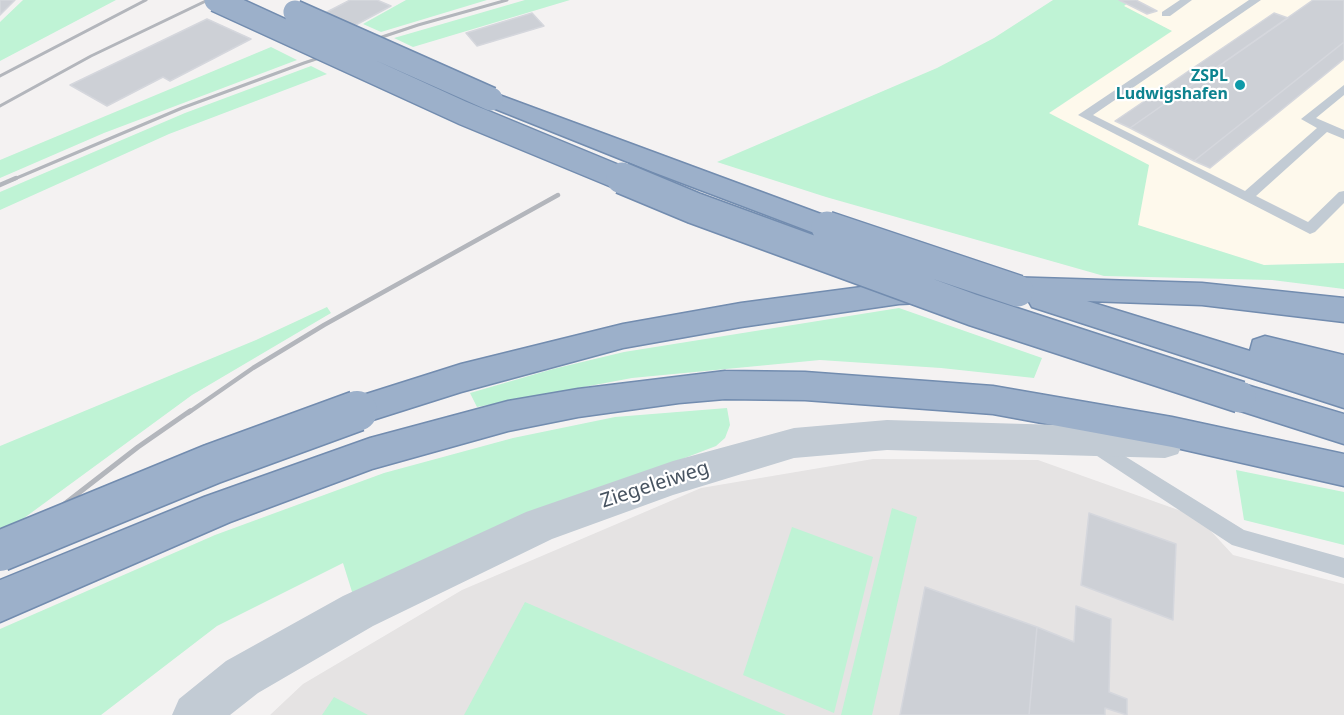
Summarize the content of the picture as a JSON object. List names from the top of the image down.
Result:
{
  "streets": {
    "street": ["Ziegeleiweg"]
  },
  "places": ["ZSPL Ludwigshafen"]
}
